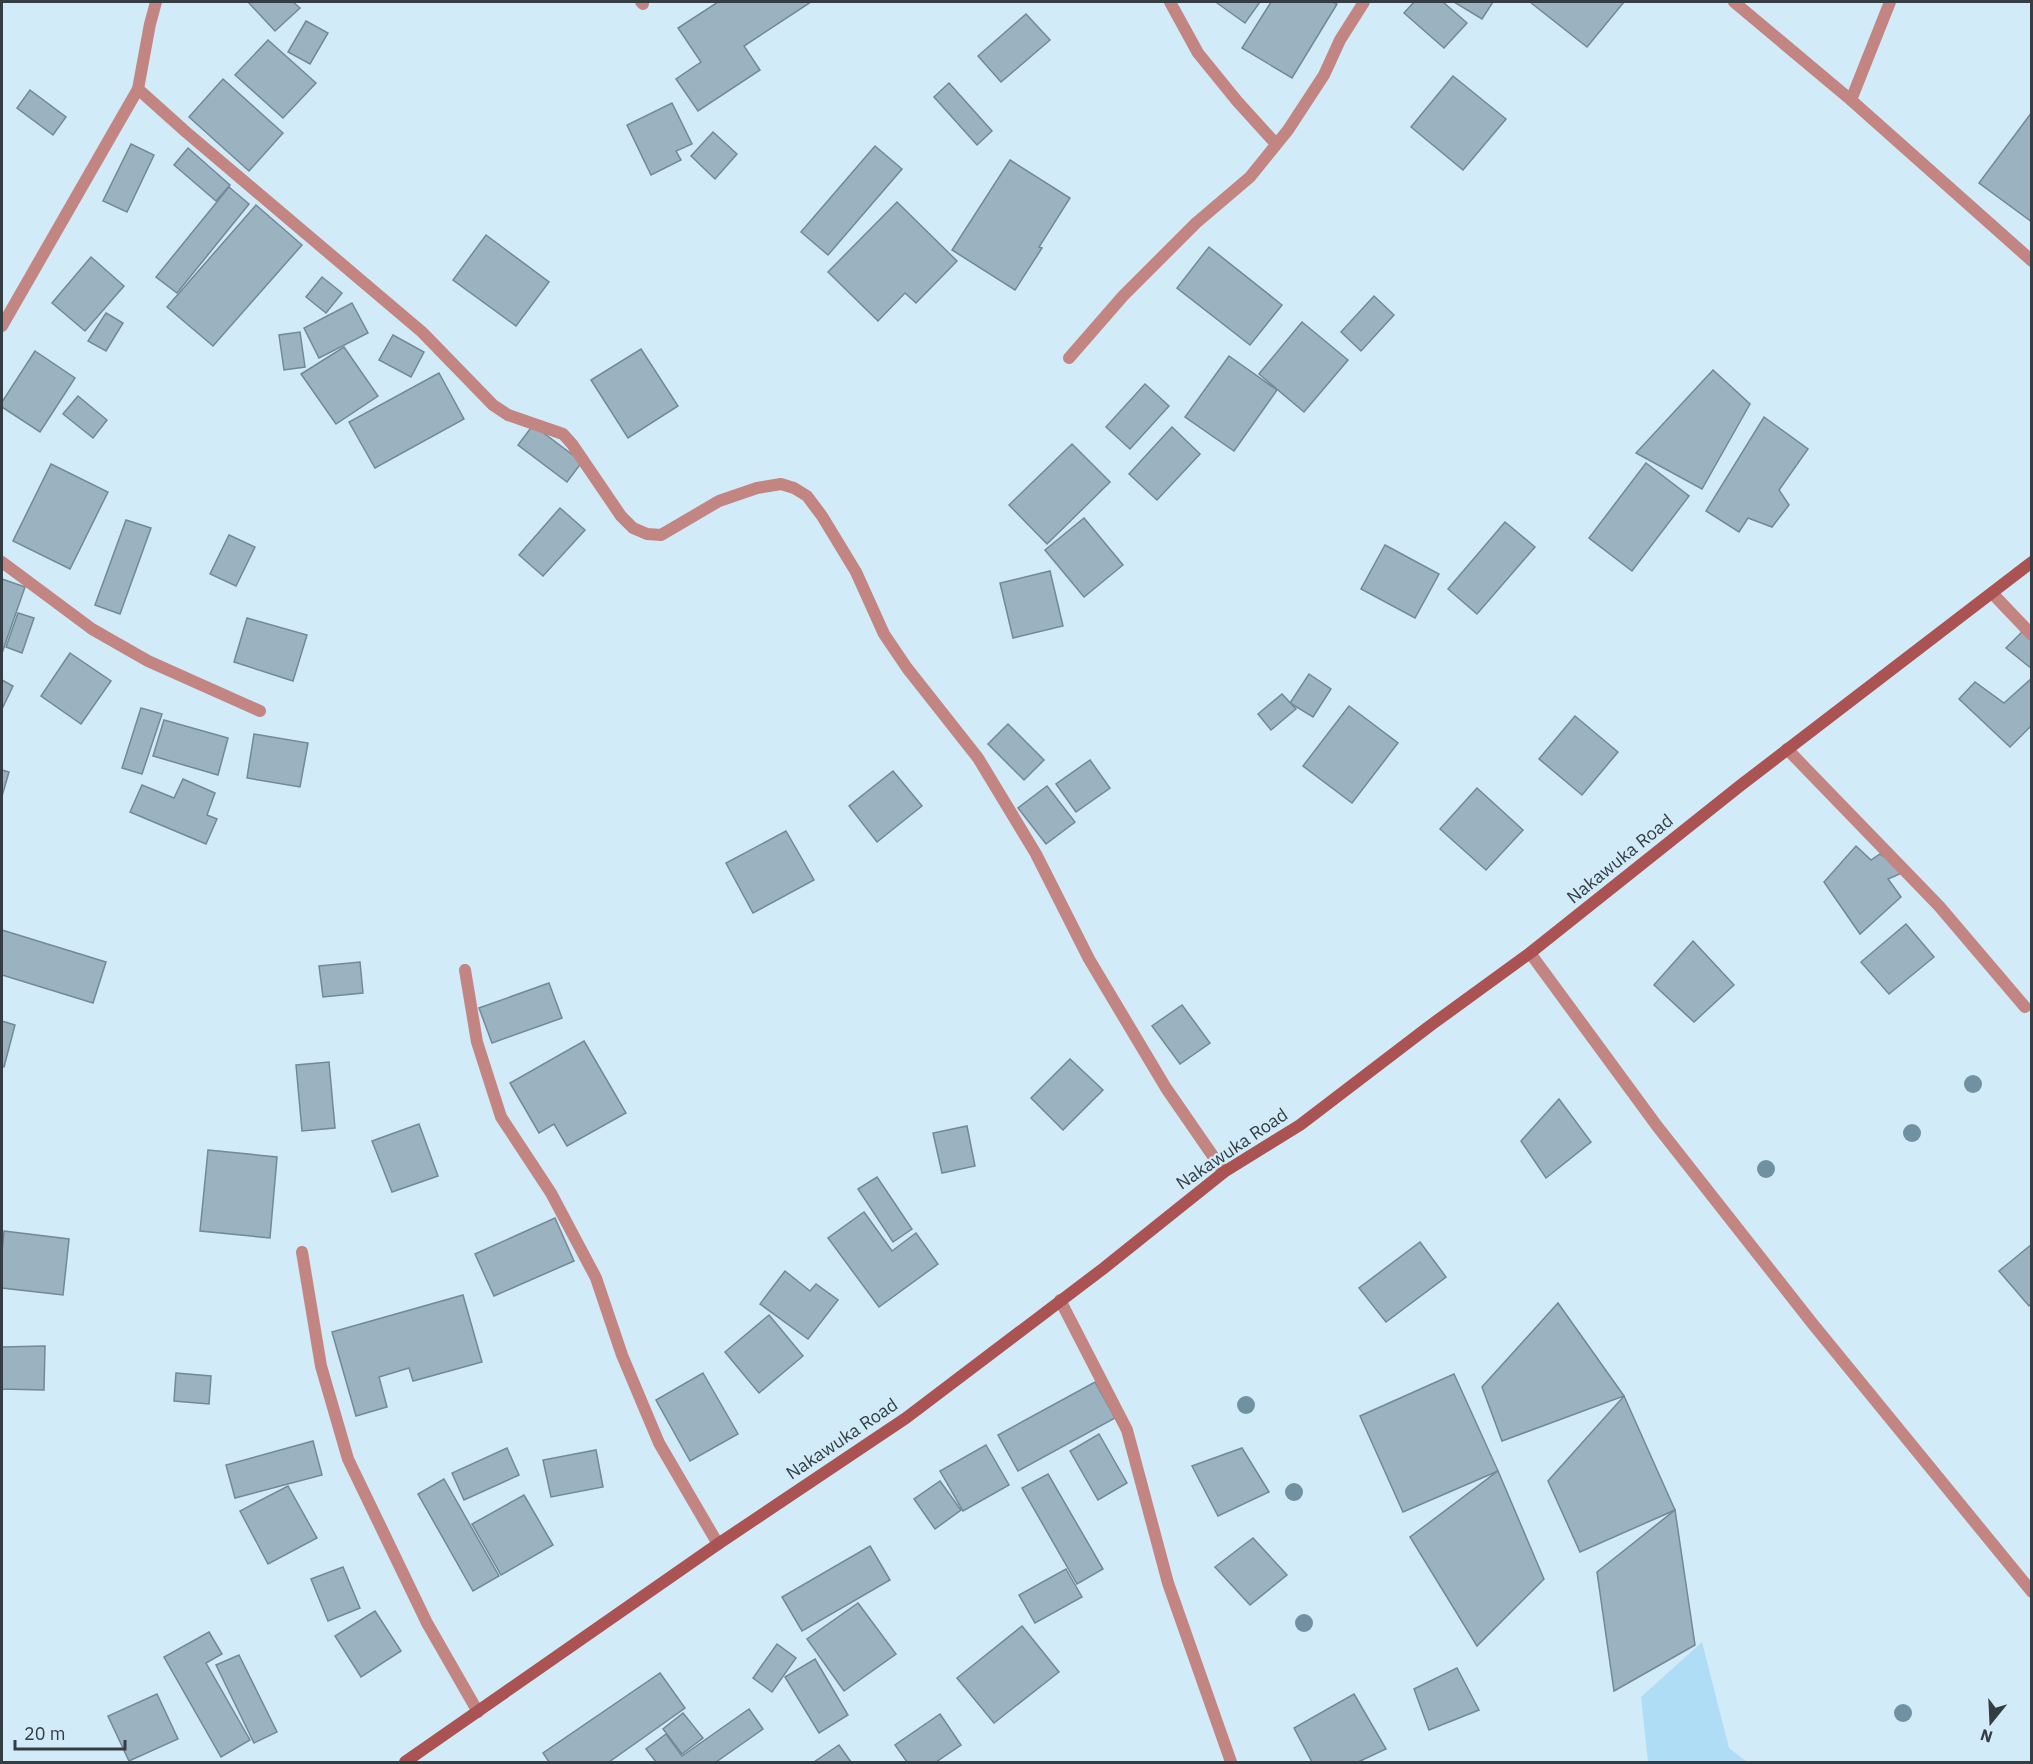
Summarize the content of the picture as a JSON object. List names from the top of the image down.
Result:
{
  "streets": {
    "main road": ["Nakawuka Road"]
  },
  "scale_bar": "20 m",
  "north": "bottom"
}
